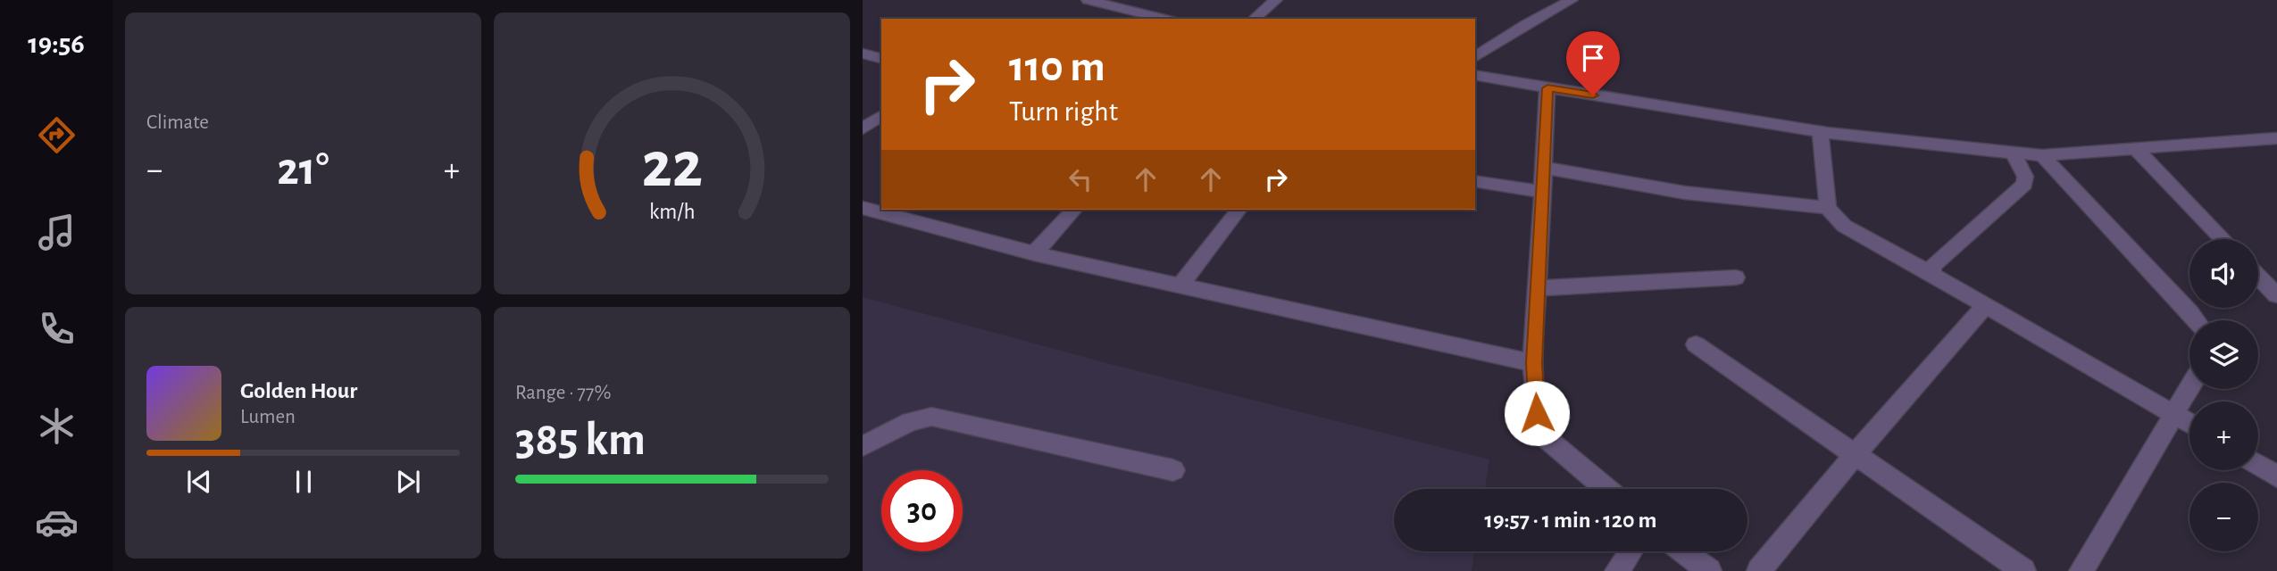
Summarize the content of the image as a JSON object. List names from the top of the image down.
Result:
{
  "page": {
    "tabs": "19:56",
    "tile": [
      "Climate",
      ["Range · 77%", "385 km"]
    ],
    "turn": ["110 m", "Turn right"],
    "heat": ["−", "21°", "+"],
    "map_buttons": ["+", "−"],
    "song": ["Golden Hour", "Lumen"],
    "limit": "30",
    "trip": "19:57 · 1 min · 120 m",
    "gauge": ["22", "km/h"]
  }
}
